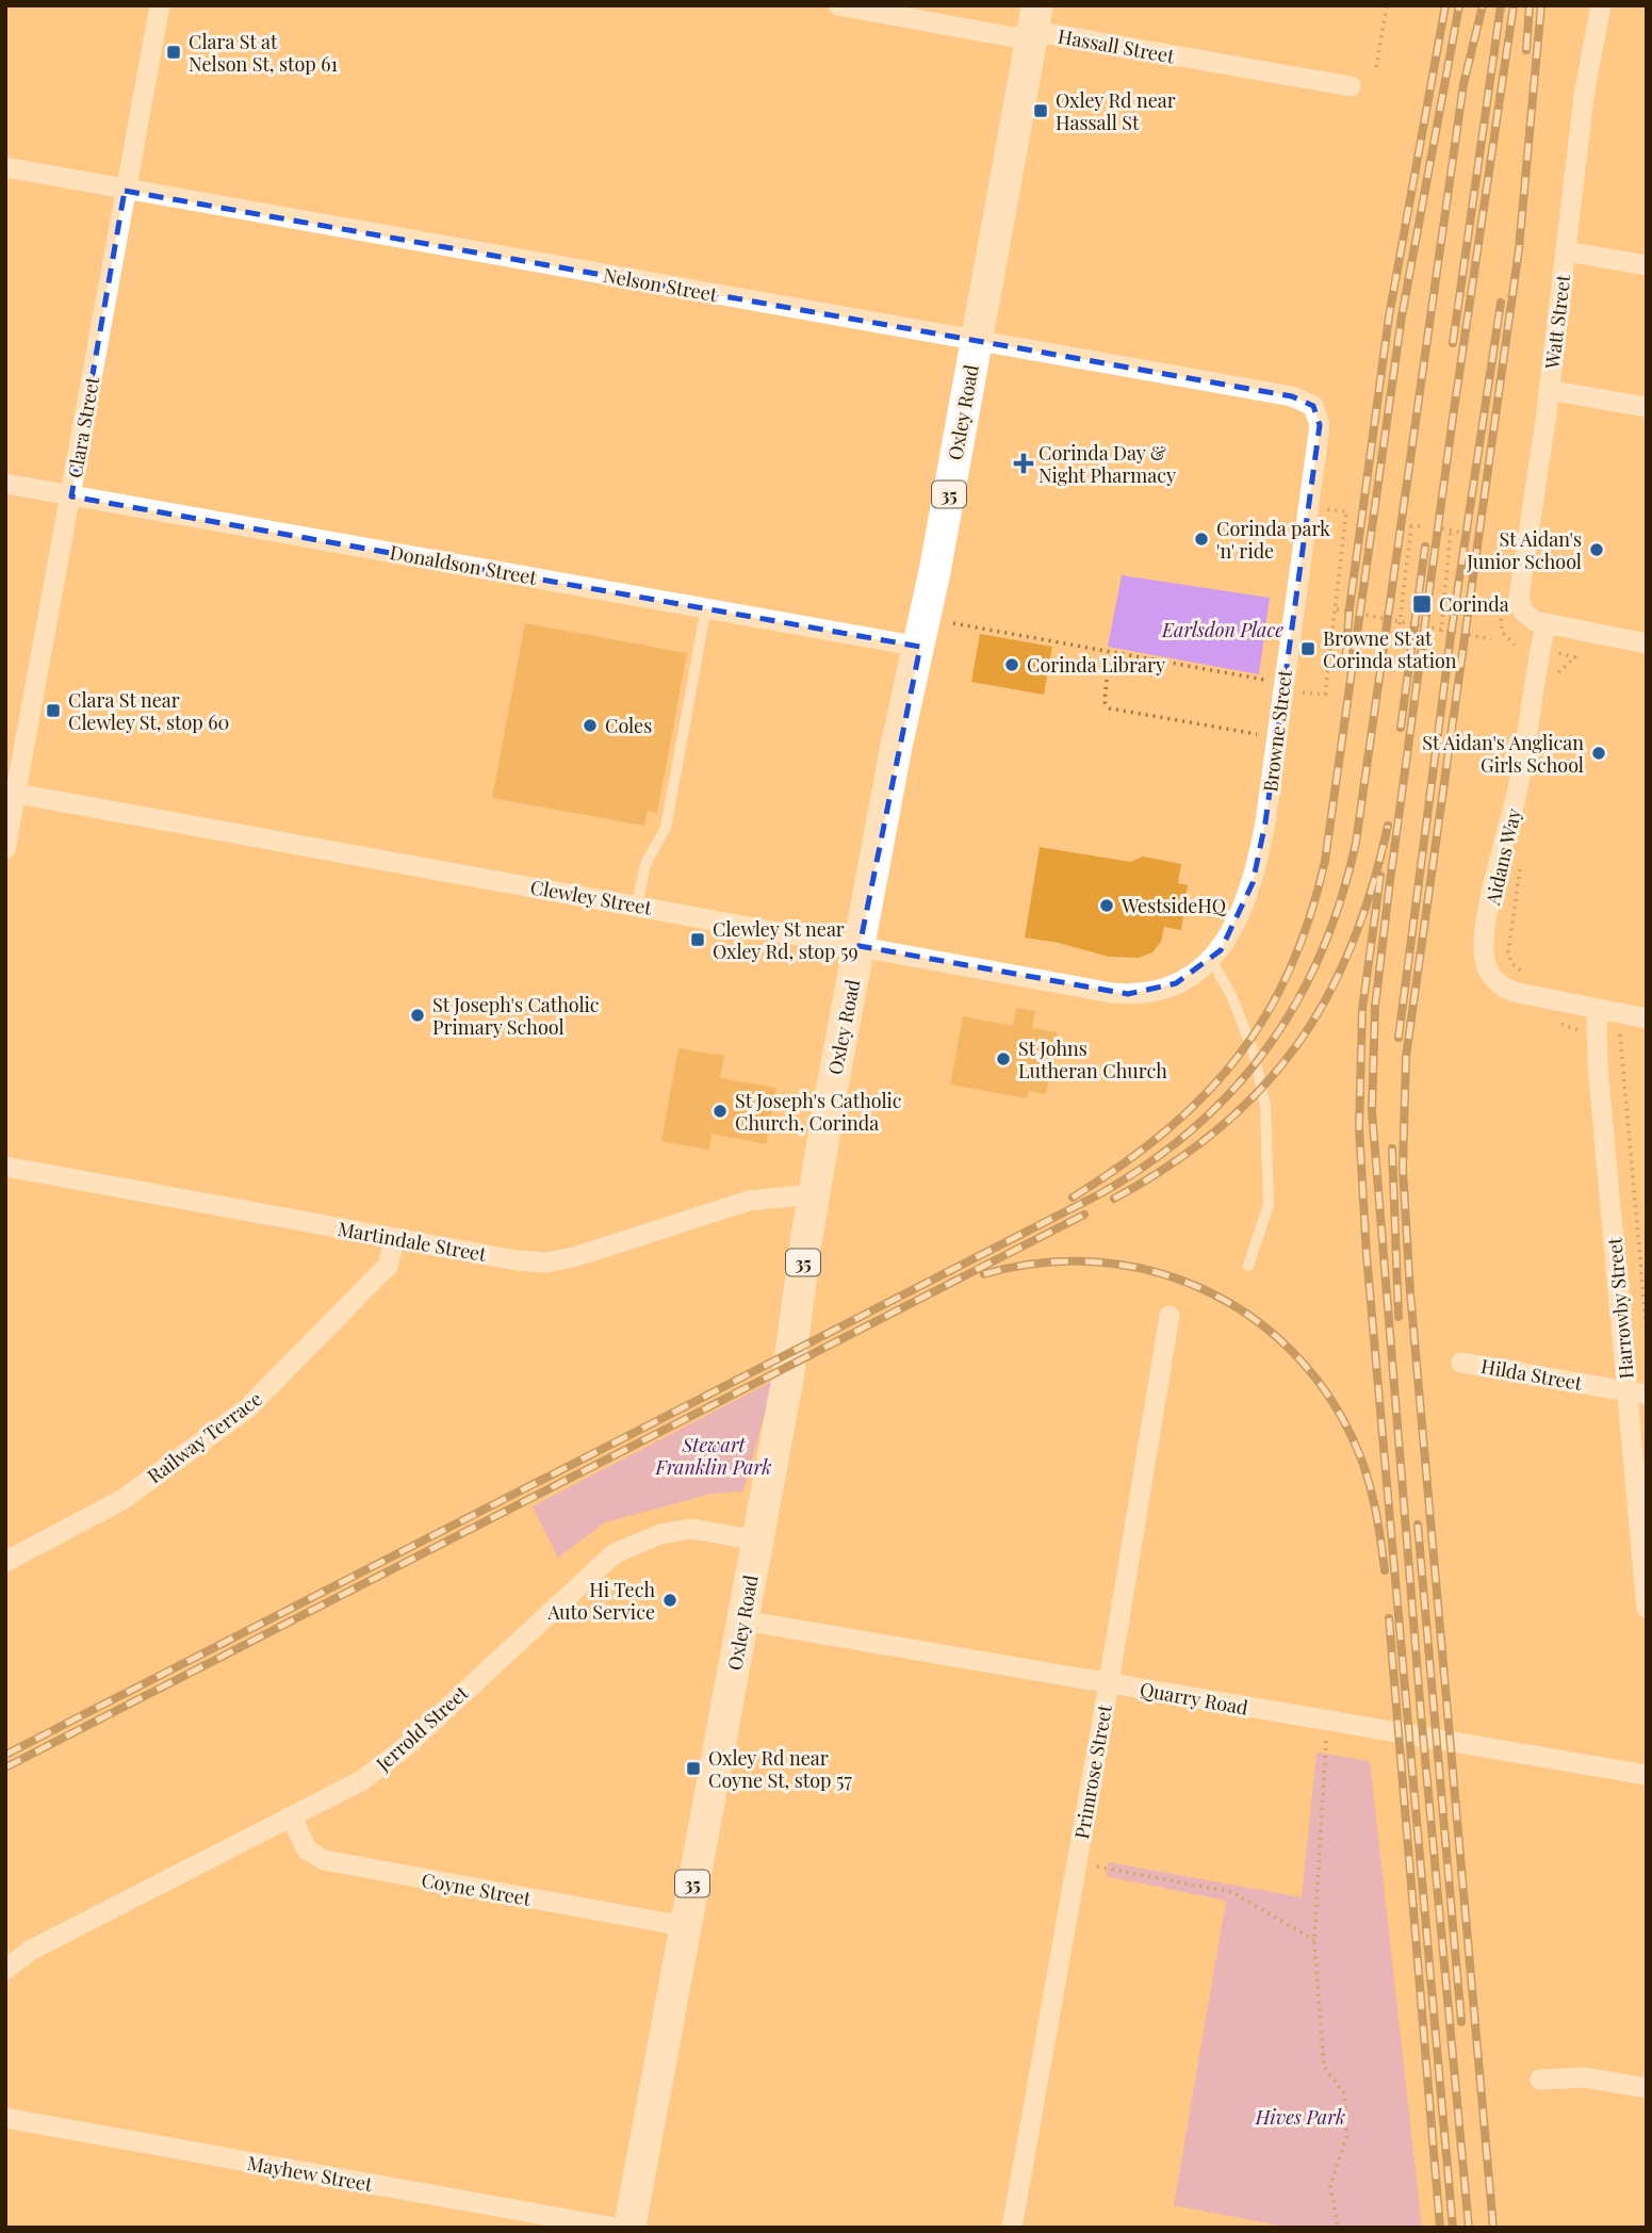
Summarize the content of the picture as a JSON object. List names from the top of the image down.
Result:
{
  "streets": {
    "main road": ["Oxley Road", "35"],
    "street": [
      "Hassall Street",
      "Nelson Street",
      "Watt Street",
      "Clara Street",
      "Donaldson Street",
      "Browne Street",
      "Aidans Way",
      "Clewley Street",
      "Martindale Street",
      "Harrowby Street",
      "Hilda Street",
      "Railway Terrace",
      "Quarry Road",
      "Jerrold Street",
      "Primrose Street",
      "Coyne Street",
      "Mayhew Street"
    ]
  },
  "crossings": [
    ["Hassall Street", "Oxley Road"],
    ["Nelson Street", "Oxley Road"],
    ["Nelson Street", "Clara Street"],
    ["Nelson Street", "Browne Street"],
    ["Watt Street", "Aidans Way"],
    ["Oxley Road", "Donaldson Street"],
    ["Oxley Road", "Clewley Street"],
    ["Oxley Road", "Martindale Street"],
    ["Oxley Road", "Quarry Road"],
    ["Oxley Road", "Jerrold Street"],
    ["Oxley Road", "Coyne Street"],
    ["Clara Street", "Donaldson Street"],
    ["Clara Street", "Clewley Street"],
    ["Browne Street", "Clewley Street"],
    ["Aidans Way", "Harrowby Street"],
    ["Martindale Street", "Railway Terrace"],
    ["Harrowby Street", "Hilda Street"],
    ["Quarry Road", "Primrose Street"],
    ["Jerrold Street", "Coyne Street"]
  ],
  "parks": ["Earlsdon Place", "Stewart Franklin Park", "Hives Park"],
  "places": {
    "transit": [
      "Clara St at Nelson St, stop 61",
      "Oxley Rd near Hassall St",
      "Corinda",
      "Browne St at Corinda station",
      "Clara St near Clewley St, stop 60",
      "Clewley St near Oxley Rd, stop 59",
      "Oxley Rd near Coyne St, stop 57"
    ],
    "health": ["Corinda Day & Night Pharmacy"],
    "other": [
      "Corinda park 'n' ride",
      "St Aidan's Junior School",
      "Corinda Library",
      "Coles",
      "St Aidan's Anglican Girls School",
      "WestsideHQ",
      "St Joseph's Catholic Primary School",
      "St Johns Lutheran Church",
      "St Joseph's Catholic Church, Corinda",
      "Hi Tech Auto Service"
    ]
  }
}
